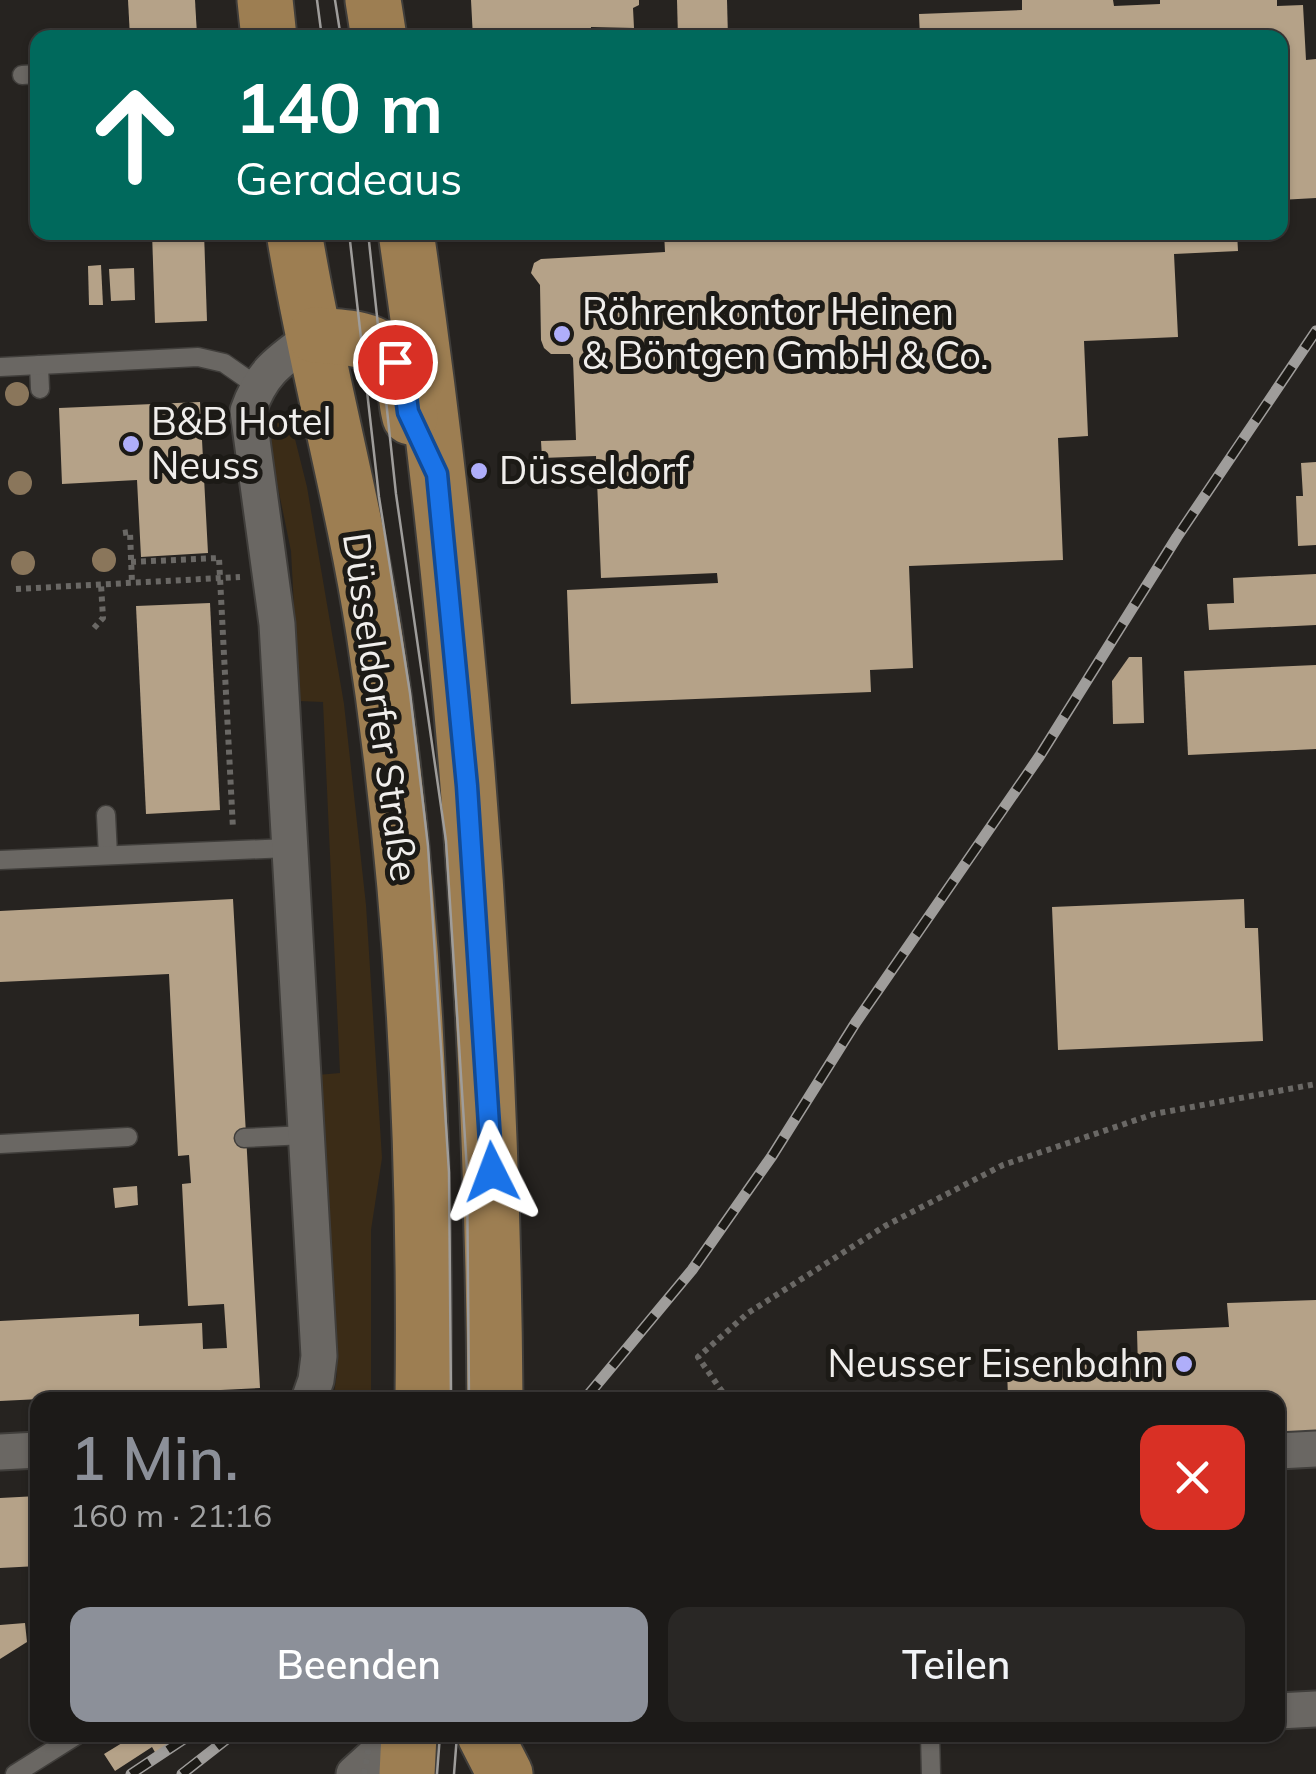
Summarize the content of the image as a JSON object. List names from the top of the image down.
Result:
{
  "streets": {
    "main road": ["Düsseldorfer Straße"]
  },
  "places": [
    "Röhrenkontor Heinen & Böntgen GmbH & Co.",
    "B&B Hotel Neuss",
    "Düsseldorf",
    "Neusser Eisenbahn"
  ],
  "page": {
    "turn": ["140 m", "Geradeaus"],
    "heading": ["1 Min.", "160 m · 21:16"],
    "buttons": ["Beenden", "Teilen"]
  }
}
